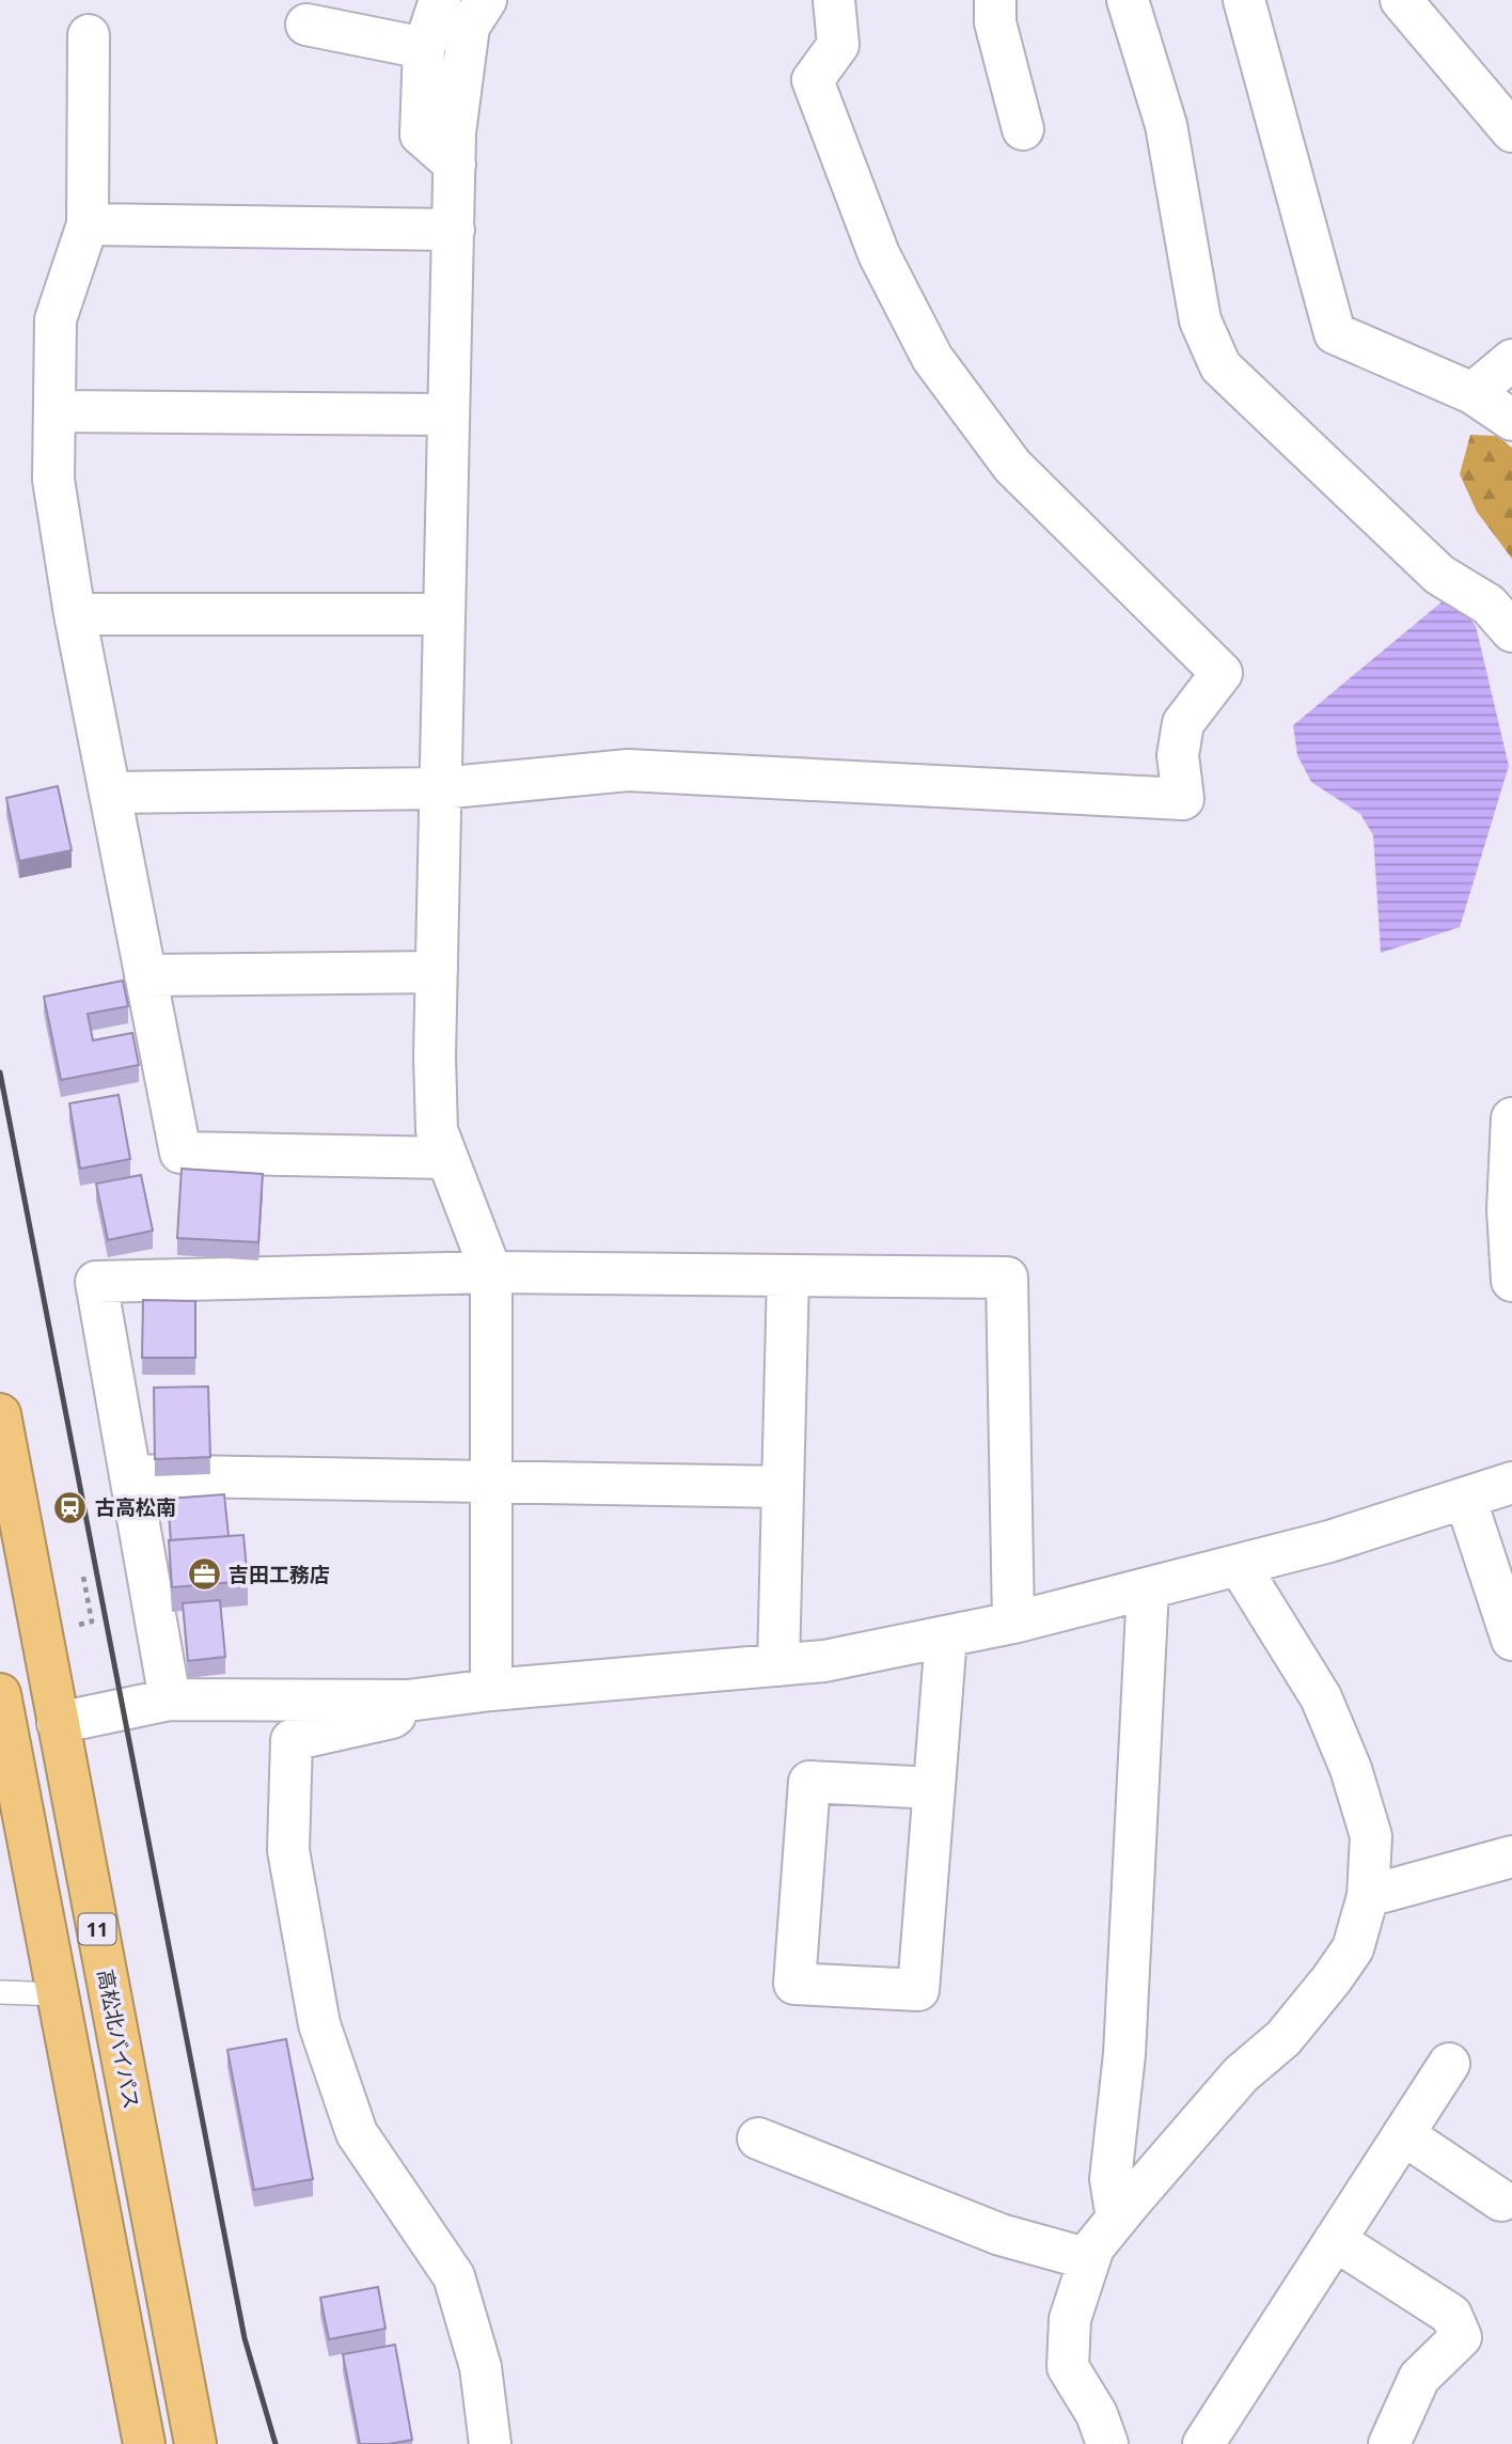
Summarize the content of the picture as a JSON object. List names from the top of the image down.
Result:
{
  "streets": {
    "highway": ["11", "高松北バイパス"]
  },
  "places": {
    "station": ["古高松南"],
    "office": ["吉田工務店"]
  }
}
